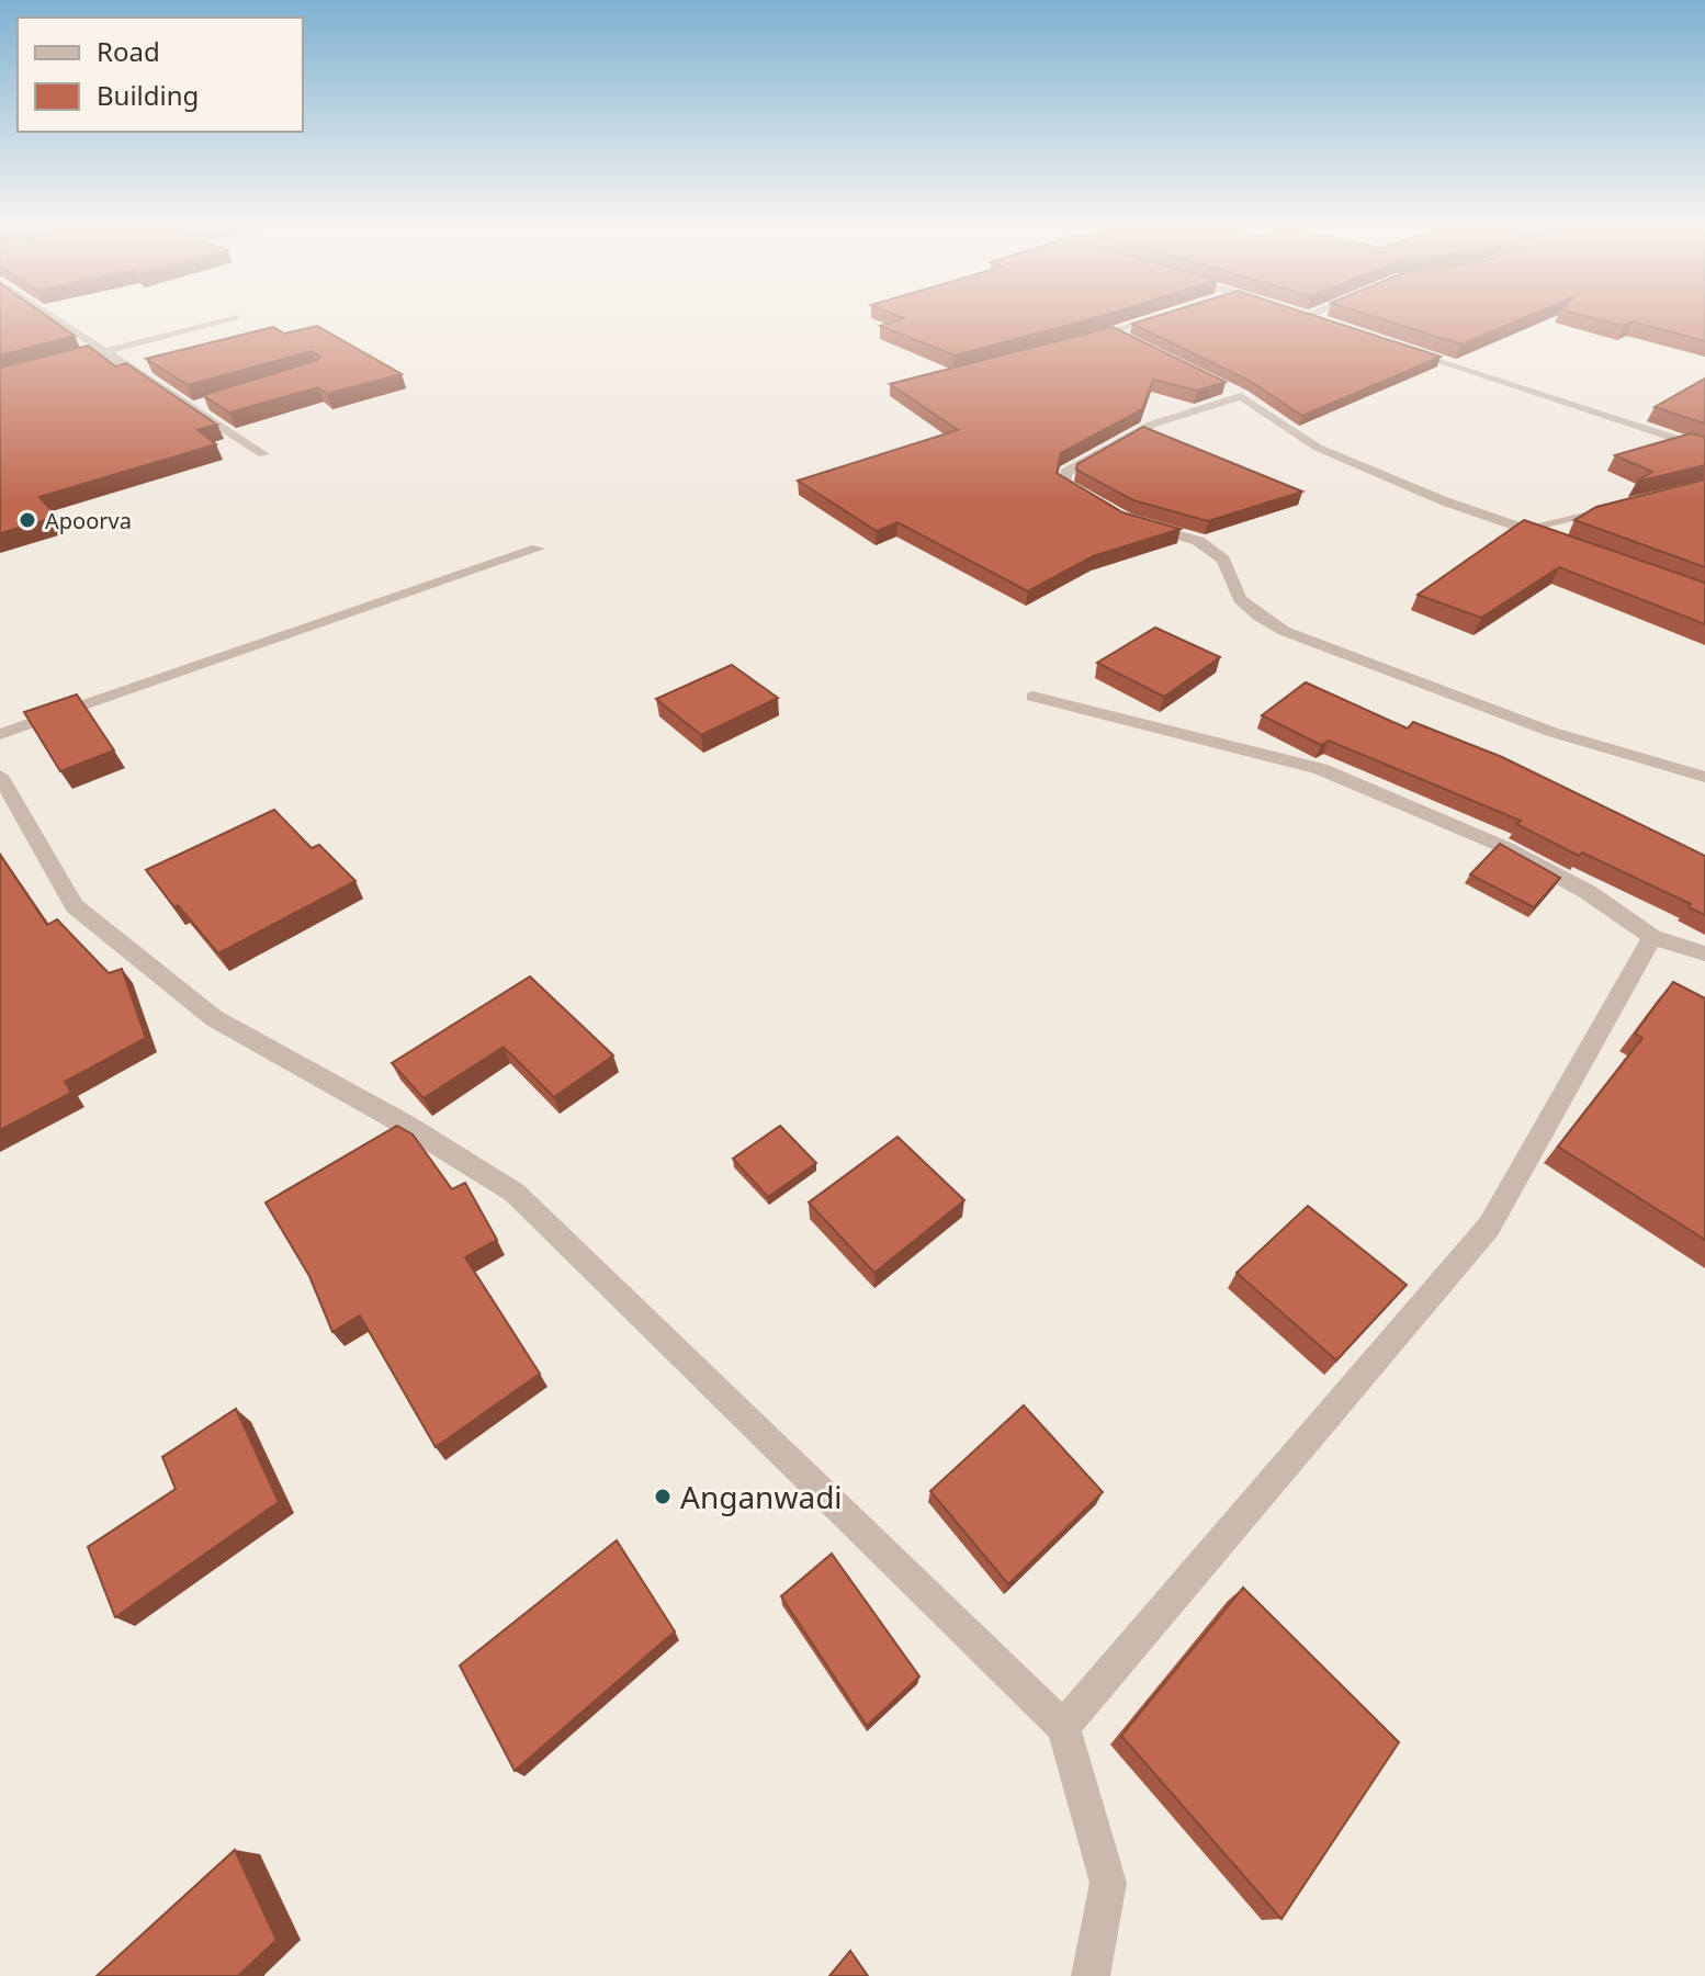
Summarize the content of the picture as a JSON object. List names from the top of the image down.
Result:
{
  "places": ["Apoorva", "Anganwadi"],
  "legend": ["Road", "Building"]
}
